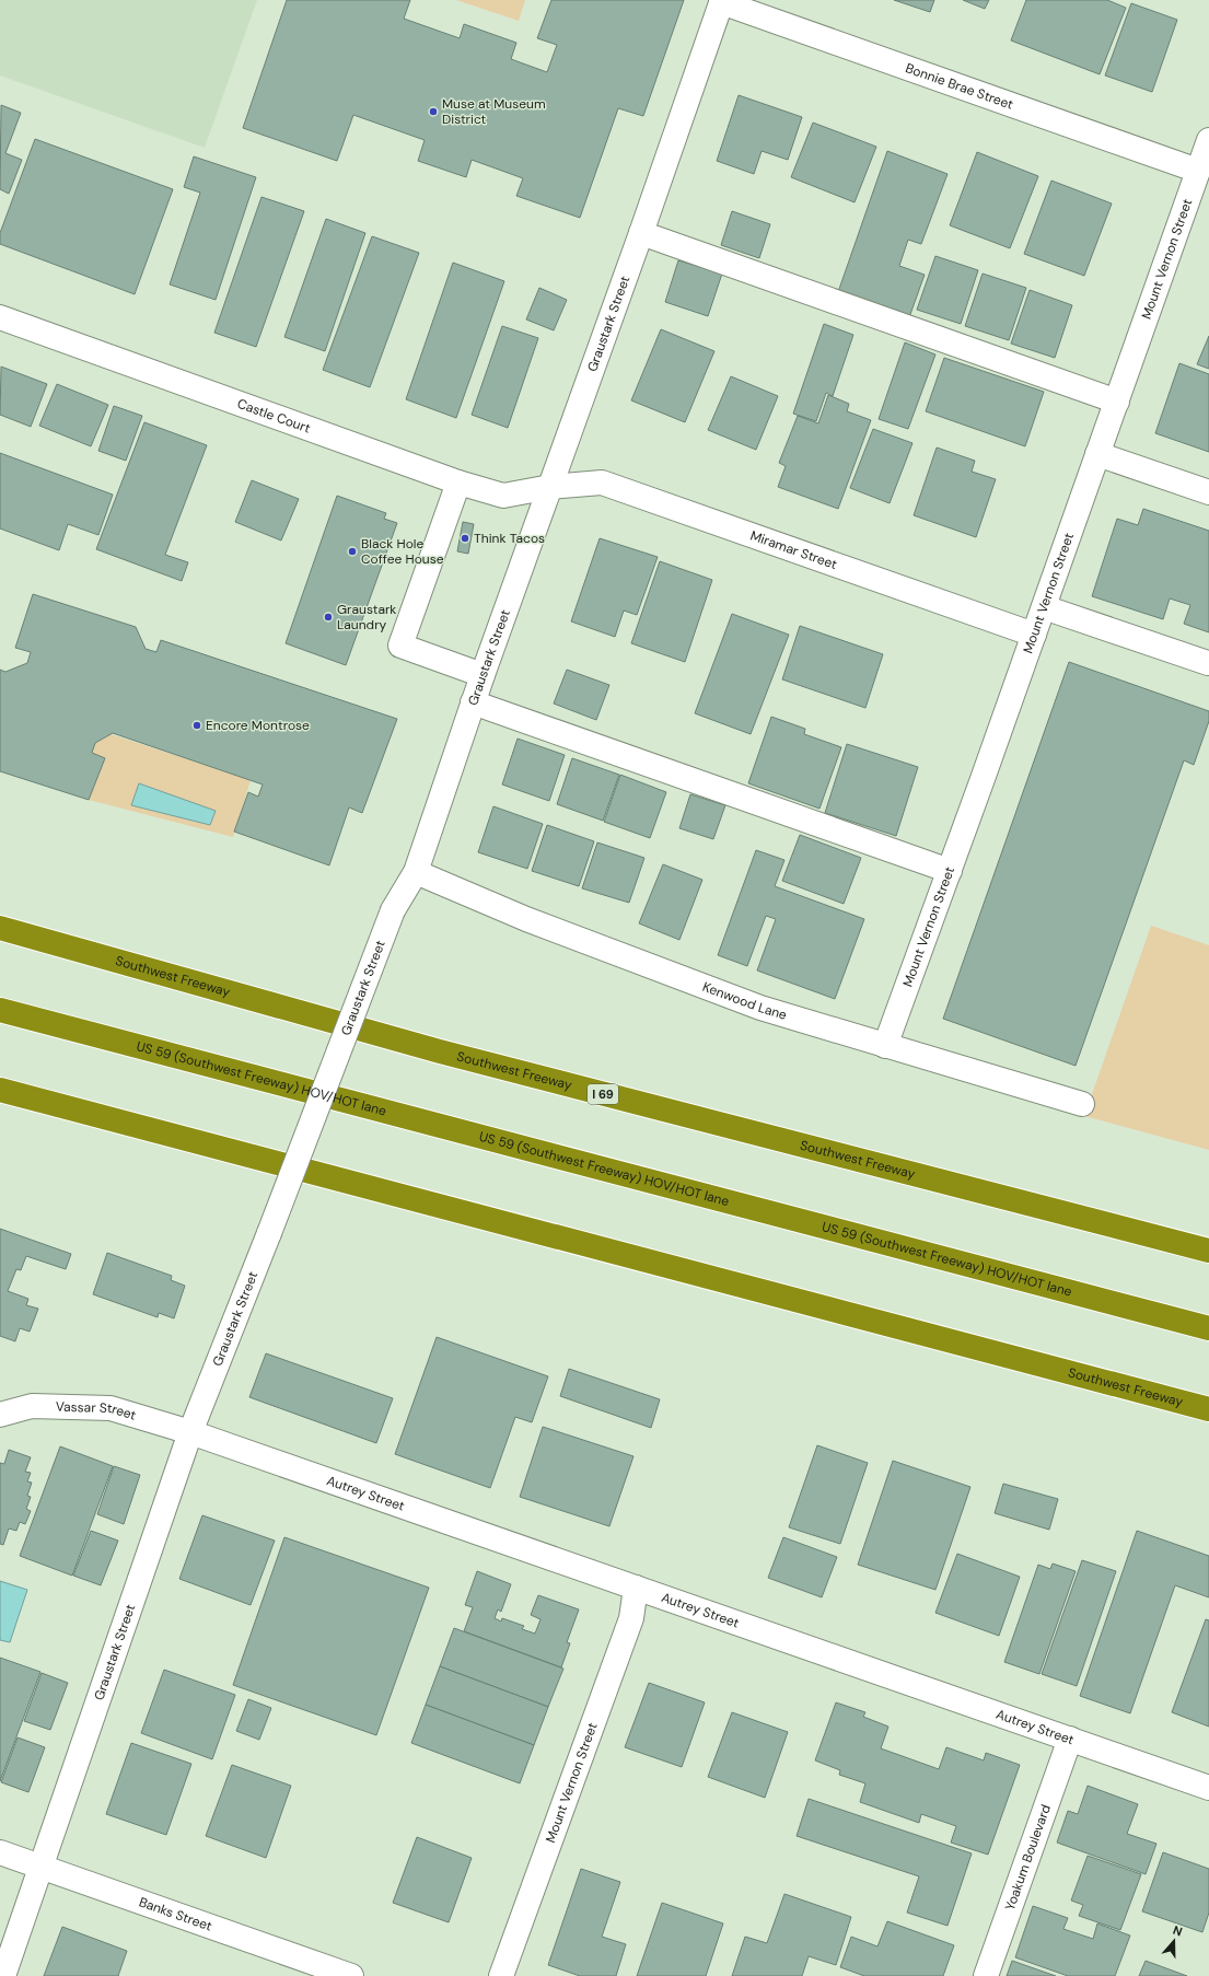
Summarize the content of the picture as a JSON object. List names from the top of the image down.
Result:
{
  "streets": {
    "highway": ["Southwest Freeway", "US 59 (Southwest Freeway) HOV/HOT lane", "I 69"],
    "street": [
      "Bonnie Brae Street",
      "Mount Vernon Street",
      "Graustark Street",
      "Castle Court",
      "Miramar Street",
      "Kenwood Lane",
      "Vassar Street",
      "Autrey Street",
      "Yoakum Boulevard",
      "Banks Street"
    ]
  },
  "crossings": [
    ["Bonnie Brae Street", "Mount Vernon Street"],
    ["Bonnie Brae Street", "Graustark Street"],
    ["Mount Vernon Street", "Miramar Street"],
    ["Mount Vernon Street", "Kenwood Lane"],
    ["Mount Vernon Street", "Autrey Street"],
    ["Graustark Street", "Castle Court"],
    ["Graustark Street", "Miramar Street"],
    ["Graustark Street", "Kenwood Lane"],
    ["Graustark Street", "Vassar Street"],
    ["Graustark Street", "Autrey Street"],
    ["Graustark Street", "Banks Street"],
    ["Castle Court", "Miramar Street"],
    ["Vassar Street", "Autrey Street"],
    ["Autrey Street", "Yoakum Boulevard"]
  ],
  "places": [
    "Muse at Museum District",
    "Think Tacos",
    "Black Hole Coffee House",
    "Graustark Laundry",
    "Encore Montrose"
  ],
  "north": "top"
}
